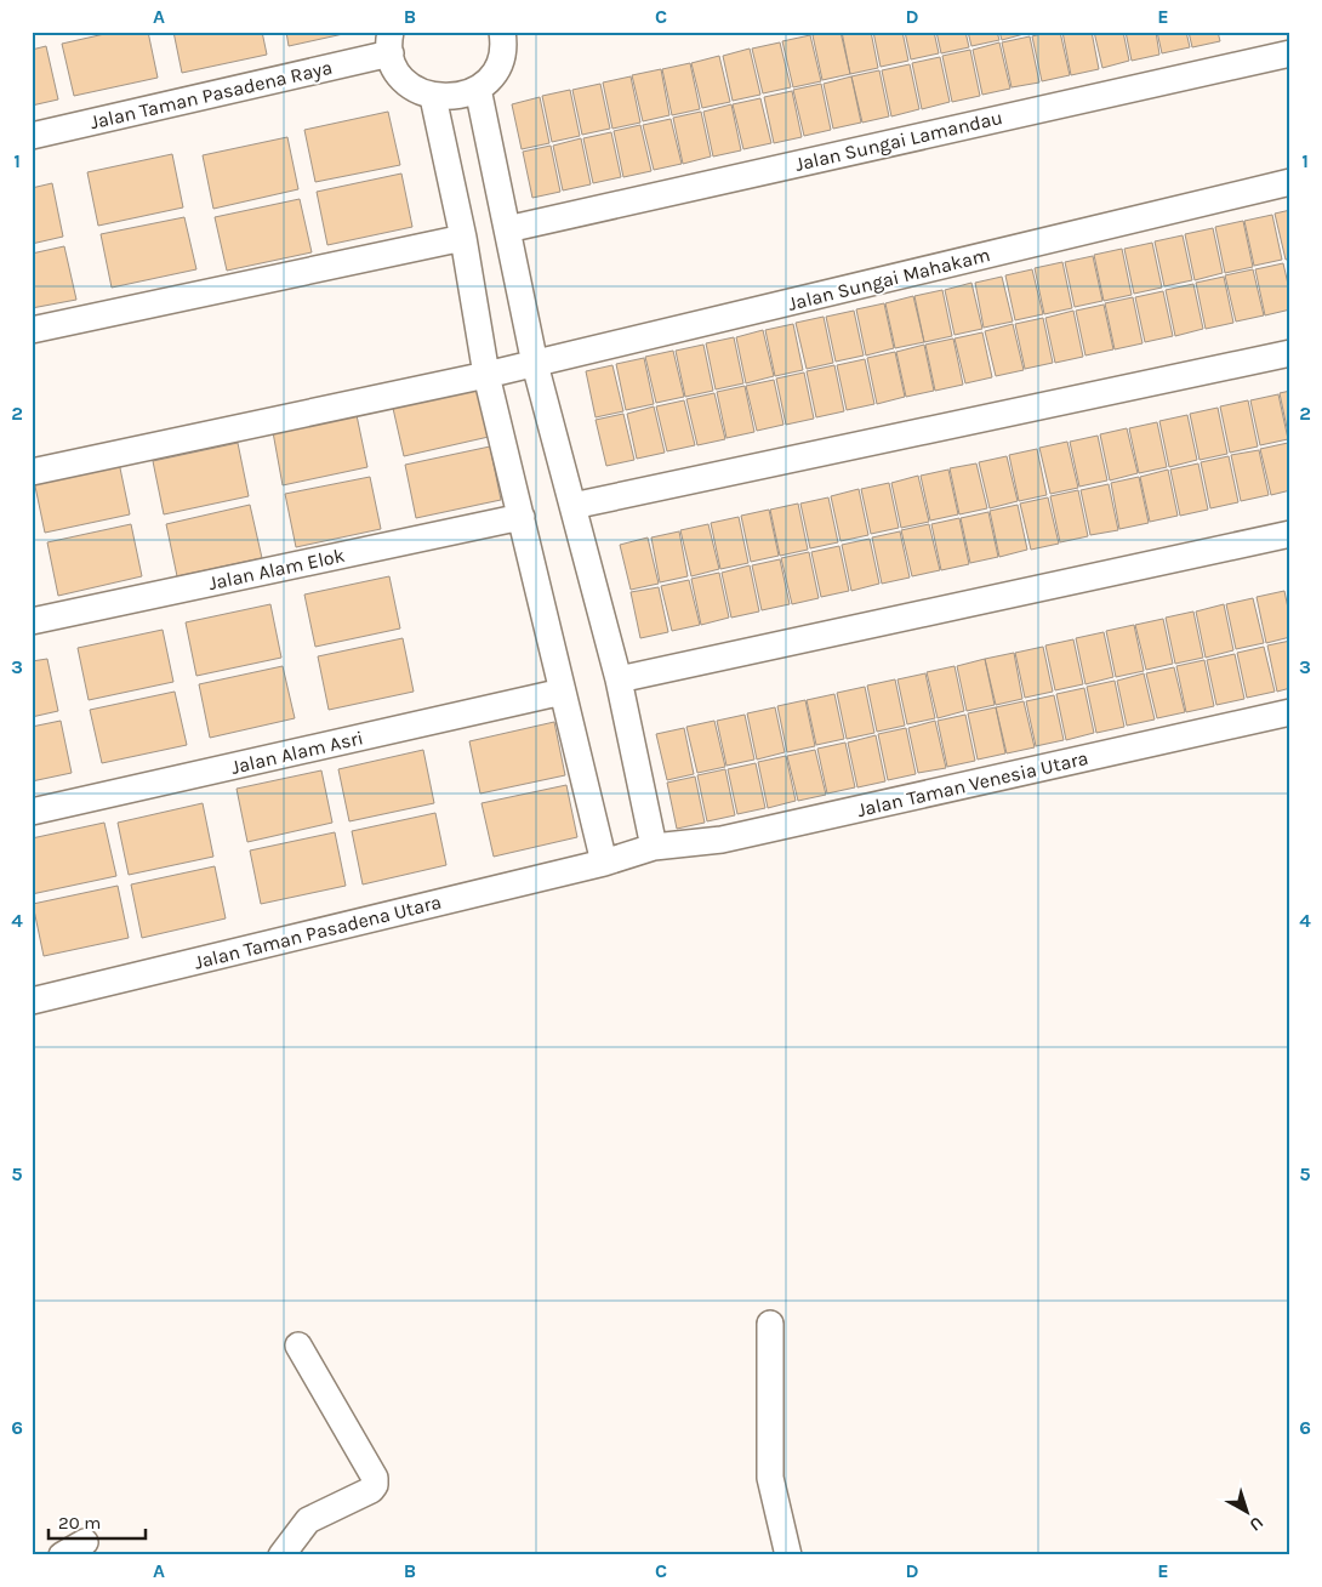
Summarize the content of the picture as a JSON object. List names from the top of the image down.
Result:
{
  "streets": {
    "street": [
      "Jalan Taman Pasadena Raya",
      "Jalan Sungai Lamandau",
      "Jalan Sungai Mahakam",
      "Jalan Alam Elok",
      "Jalan Alam Asri",
      "Jalan Taman Venesia Utara",
      "Jalan Taman Pasadena Utara"
    ]
  },
  "crossings": [
    ["Jalan Taman Venesia Utara", "Jalan Taman Pasadena Utara"]
  ],
  "scale_bar": "20 m",
  "north": "bottom right",
  "grid": {
    "columns": [
      "A",
      "B",
      "C",
      "D",
      "E"
    ],
    "rows": [
      "1",
      "2",
      "3",
      "4",
      "5",
      "6"
    ]
  }
}
